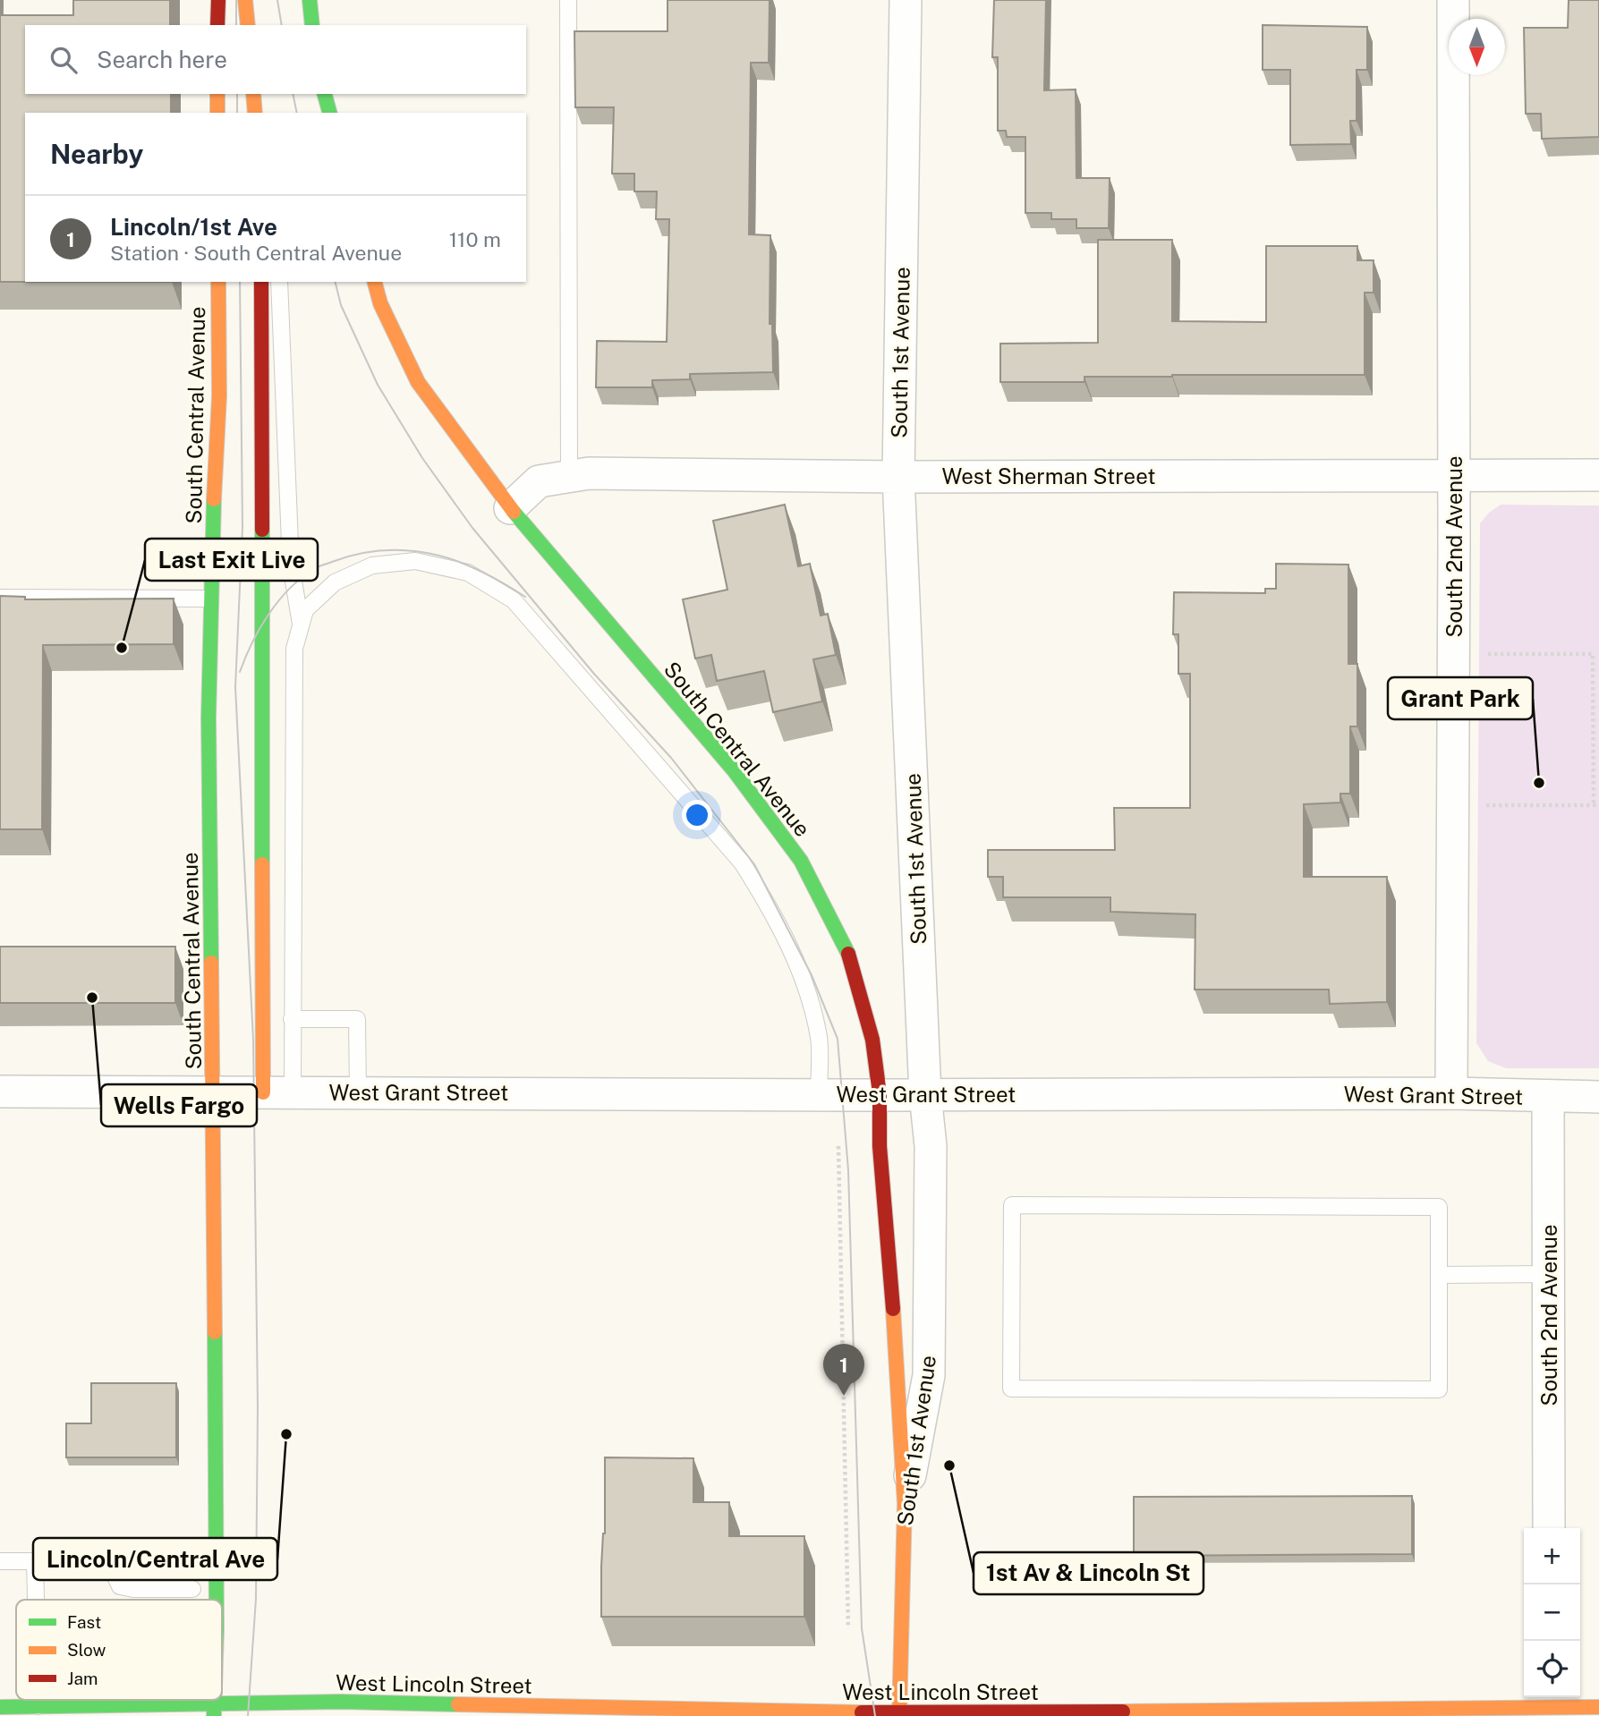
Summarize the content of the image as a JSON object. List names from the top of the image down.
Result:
{
  "streets": {
    "main road": ["South 1st Avenue", "South Central Avenue", "West Lincoln Street"],
    "street": ["West Sherman Street", "South 2nd Avenue", "West Grant Street"]
  },
  "crossings": [
    ["South 1st Avenue", "South Central Avenue"],
    ["South 1st Avenue", "West Sherman Street"],
    ["South 1st Avenue", "West Grant Street"],
    ["South 1st Avenue", "West Lincoln Street"],
    ["South Central Avenue", "West Sherman Street"],
    ["South Central Avenue", "West Grant Street"],
    ["West Sherman Street", "South 2nd Avenue"],
    ["South 2nd Avenue", "West Grant Street"]
  ],
  "places": [
    "Last Exit Live",
    "Grant Park",
    "Wells Fargo",
    "Lincoln/Central Ave",
    "1st Av & Lincoln St"
  ],
  "legend": ["Fast", "Slow", "Jam"],
  "north": "bottom",
  "page": {
    "search": "Search here",
    "heading": "Nearby",
    "list": [
      {
        "mark": "1",
        "name": "Lincoln/1st Ave",
        "note": "Station · South Central Avenue",
        "value": "110 m"
      }
    ],
    "pins": "1",
    "map_buttons": ["+", "−"]
  }
}
